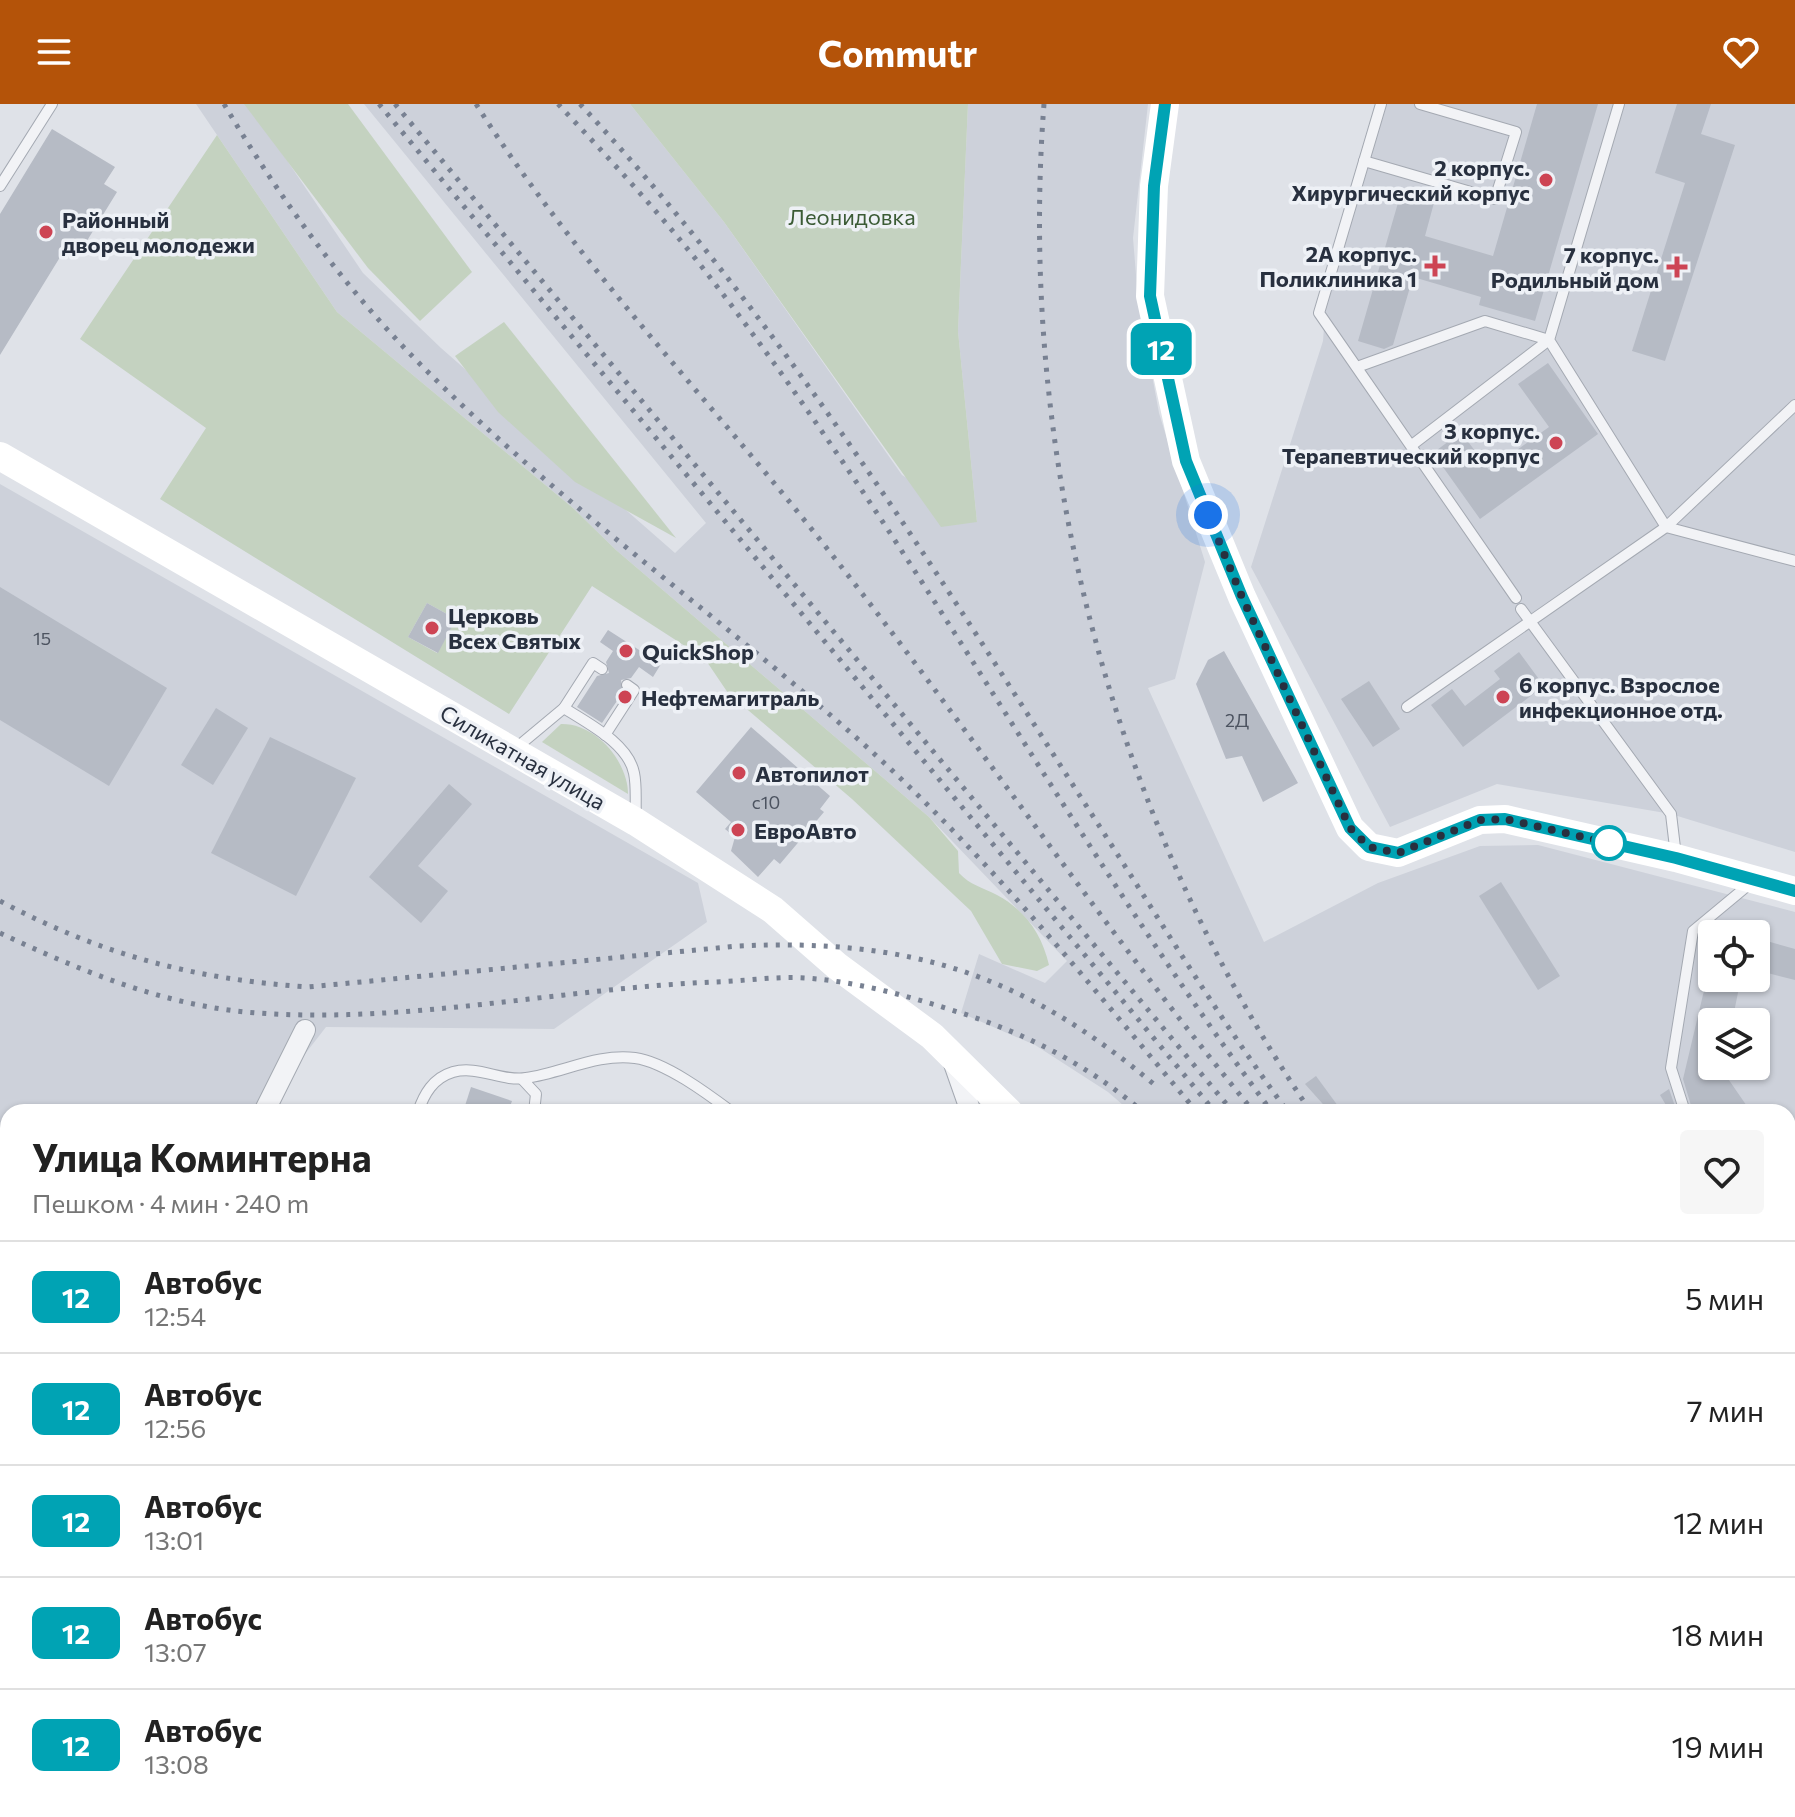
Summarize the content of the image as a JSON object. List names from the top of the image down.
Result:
{
  "streets": {
    "street": ["Силикатная улица"]
  },
  "parks": ["Леонидовка"],
  "places": {
    "other": [
      "2 корпус. Хирургический корпус",
      "Районный дворец молодежи",
      "3 корпус. Терапевтический корпус",
      "Церковь Всех Святых",
      "QuickShop",
      "Нефтемагитраль",
      "6 корпус. Взрослое инфекционное отд.",
      "Автопилот",
      "ЕвроАвто"
    ],
    "health": ["2А корпус. Поликлиника 1", "7 корпус. Родильный дом"]
  },
  "lines": ["bus line 12"],
  "house_numbers": ["15", "2Д", "с10"],
  "page": {
    "header": "Commutr",
    "on_map": "12",
    "heading": ["Улица Коминтерна", "Пешком · 4 мин · 240 m"],
    "list": [
      {
        "mark": "12",
        "name": "Автобус",
        "note": "12:54",
        "value": "5 мин"
      },
      {
        "mark": "12",
        "name": "Автобус",
        "note": "12:56",
        "value": "7 мин"
      },
      {
        "mark": "12",
        "name": "Автобус",
        "note": "13:01",
        "value": "12 мин"
      },
      {
        "mark": "12",
        "name": "Автобус",
        "note": "13:07",
        "value": "18 мин"
      },
      {
        "mark": "12",
        "name": "Автобус",
        "note": "13:08",
        "value": "19 мин"
      }
    ]
  }
}
